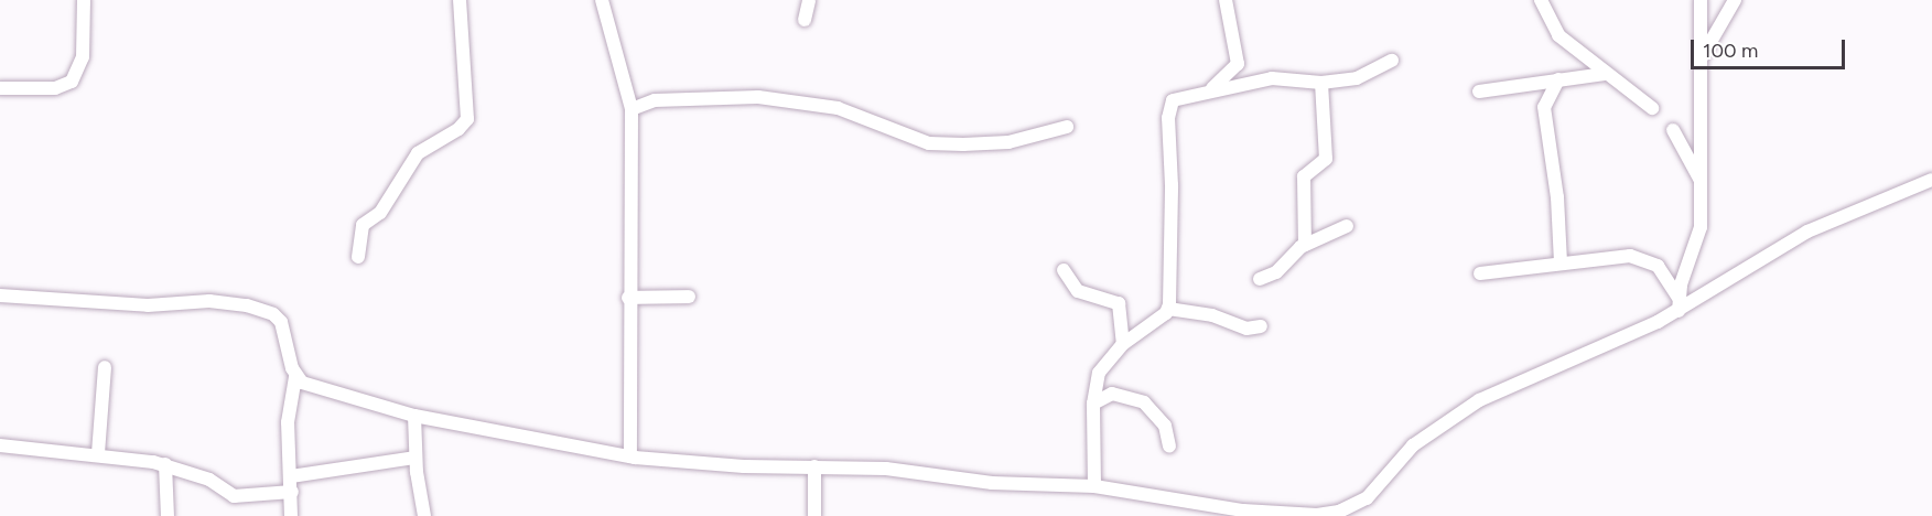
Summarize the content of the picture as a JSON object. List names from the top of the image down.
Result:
{
  "scale_bar": "100 m"
}
